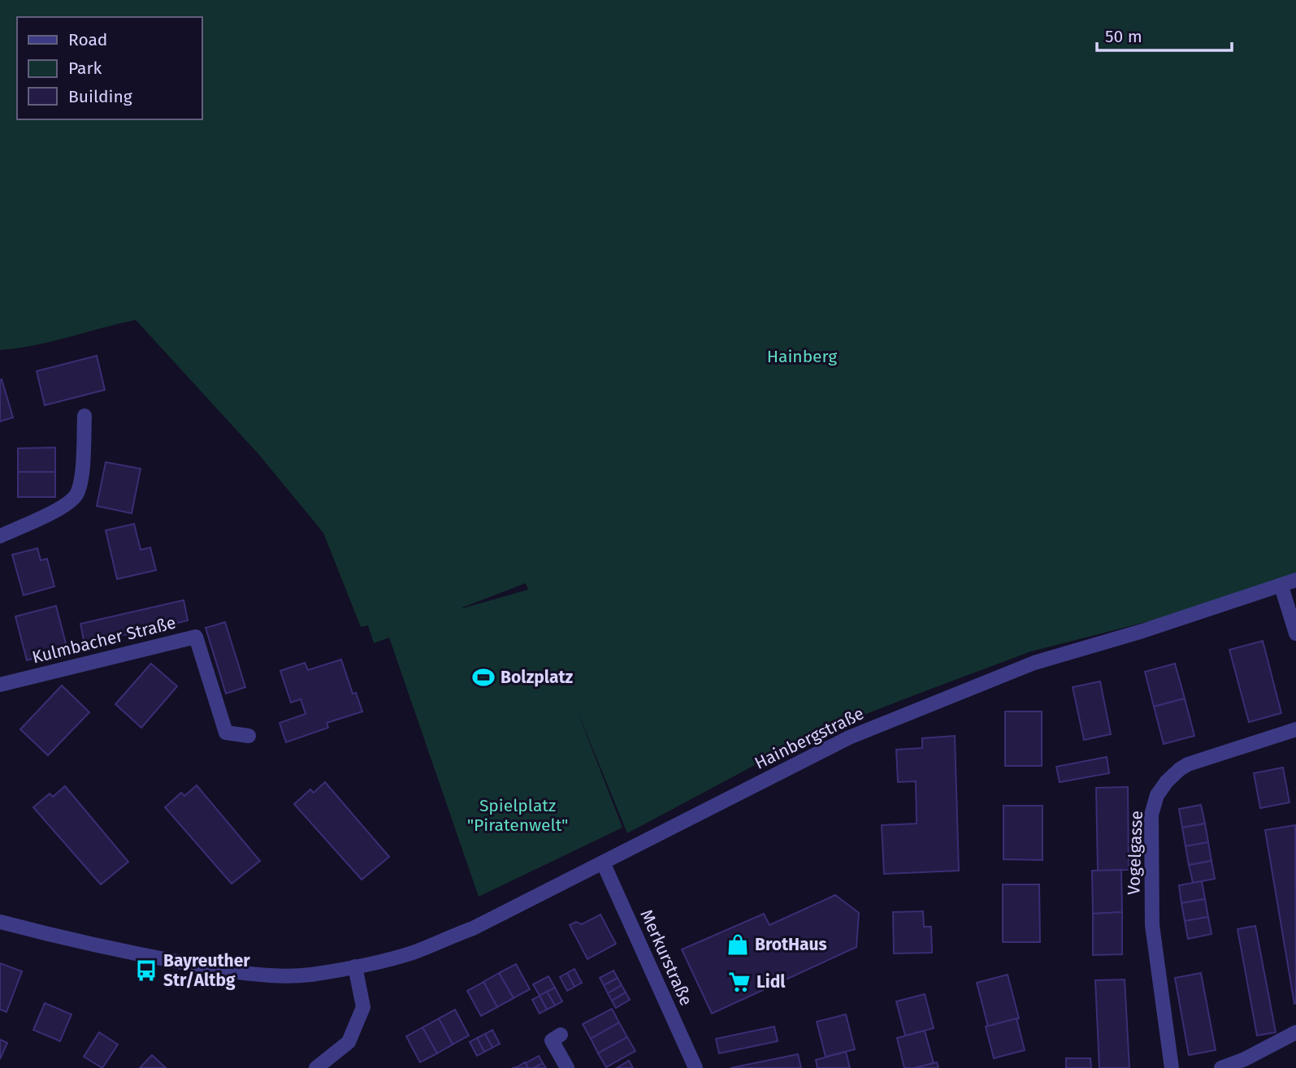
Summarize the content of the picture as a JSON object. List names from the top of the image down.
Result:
{
  "streets": {
    "street": [
      "Kulmbacher Straße",
      "Hainbergstraße",
      "Vogelgasse",
      "Merkurstraße"
    ]
  },
  "crossings": [
    ["Hainbergstraße", "Merkurstraße"]
  ],
  "parks": ["Hainberg", "Spielplatz \"Piratenwelt\""],
  "places": {
    "sports": ["Bolzplatz"],
    "shop": ["BrotHaus"],
    "bus stop": ["Bayreuther Str/Altbg"],
    "supermarket": ["Lidl"]
  },
  "legend": ["Road", "Park", "Building"],
  "scale_bar": "50 m"
}
